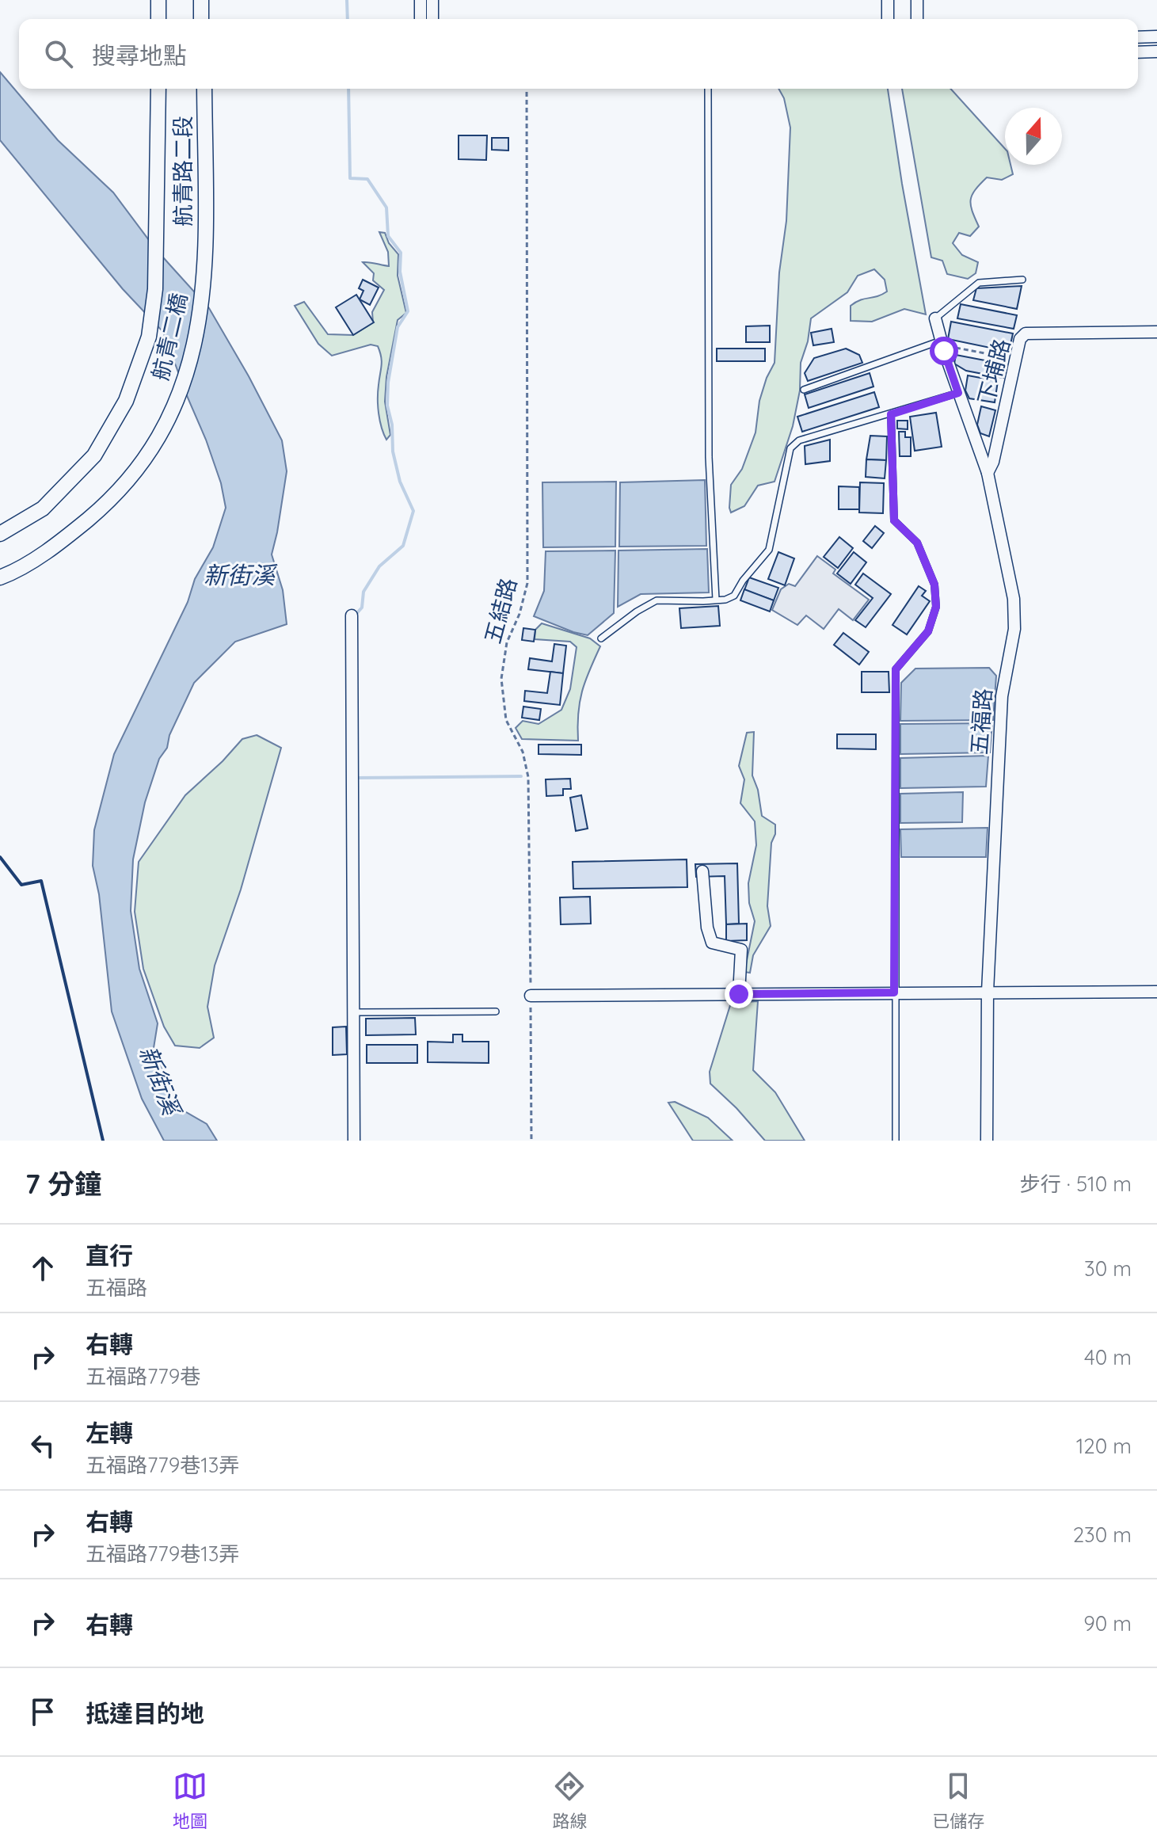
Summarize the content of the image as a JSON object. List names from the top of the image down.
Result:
{
  "streets": {
    "street": [
      "航青路二段",
      "航青二橋",
      "下埔路",
      "五福路"
    ],
    "path": ["五結路"]
  },
  "crossings": [
    ["航青路二段", "航青二橋"],
    ["下埔路", "五福路"]
  ],
  "water": ["新街溪"],
  "north": "top",
  "page": {
    "search": "搜尋地點",
    "heading": ["7 分鐘", "步行 · 510 m"],
    "list": [
      ["直行", "五福路", "30 m"],
      ["右轉", "五福路779巷", "40 m"],
      ["左轉", "五福路779巷13弄", "120 m"],
      ["右轉", "五福路779巷13弄", "230 m"],
      ["右轉", "90 m"],
      "抵達目的地"
    ],
    "nav": ["地圖", "路線", "已儲存"]
  }
}
